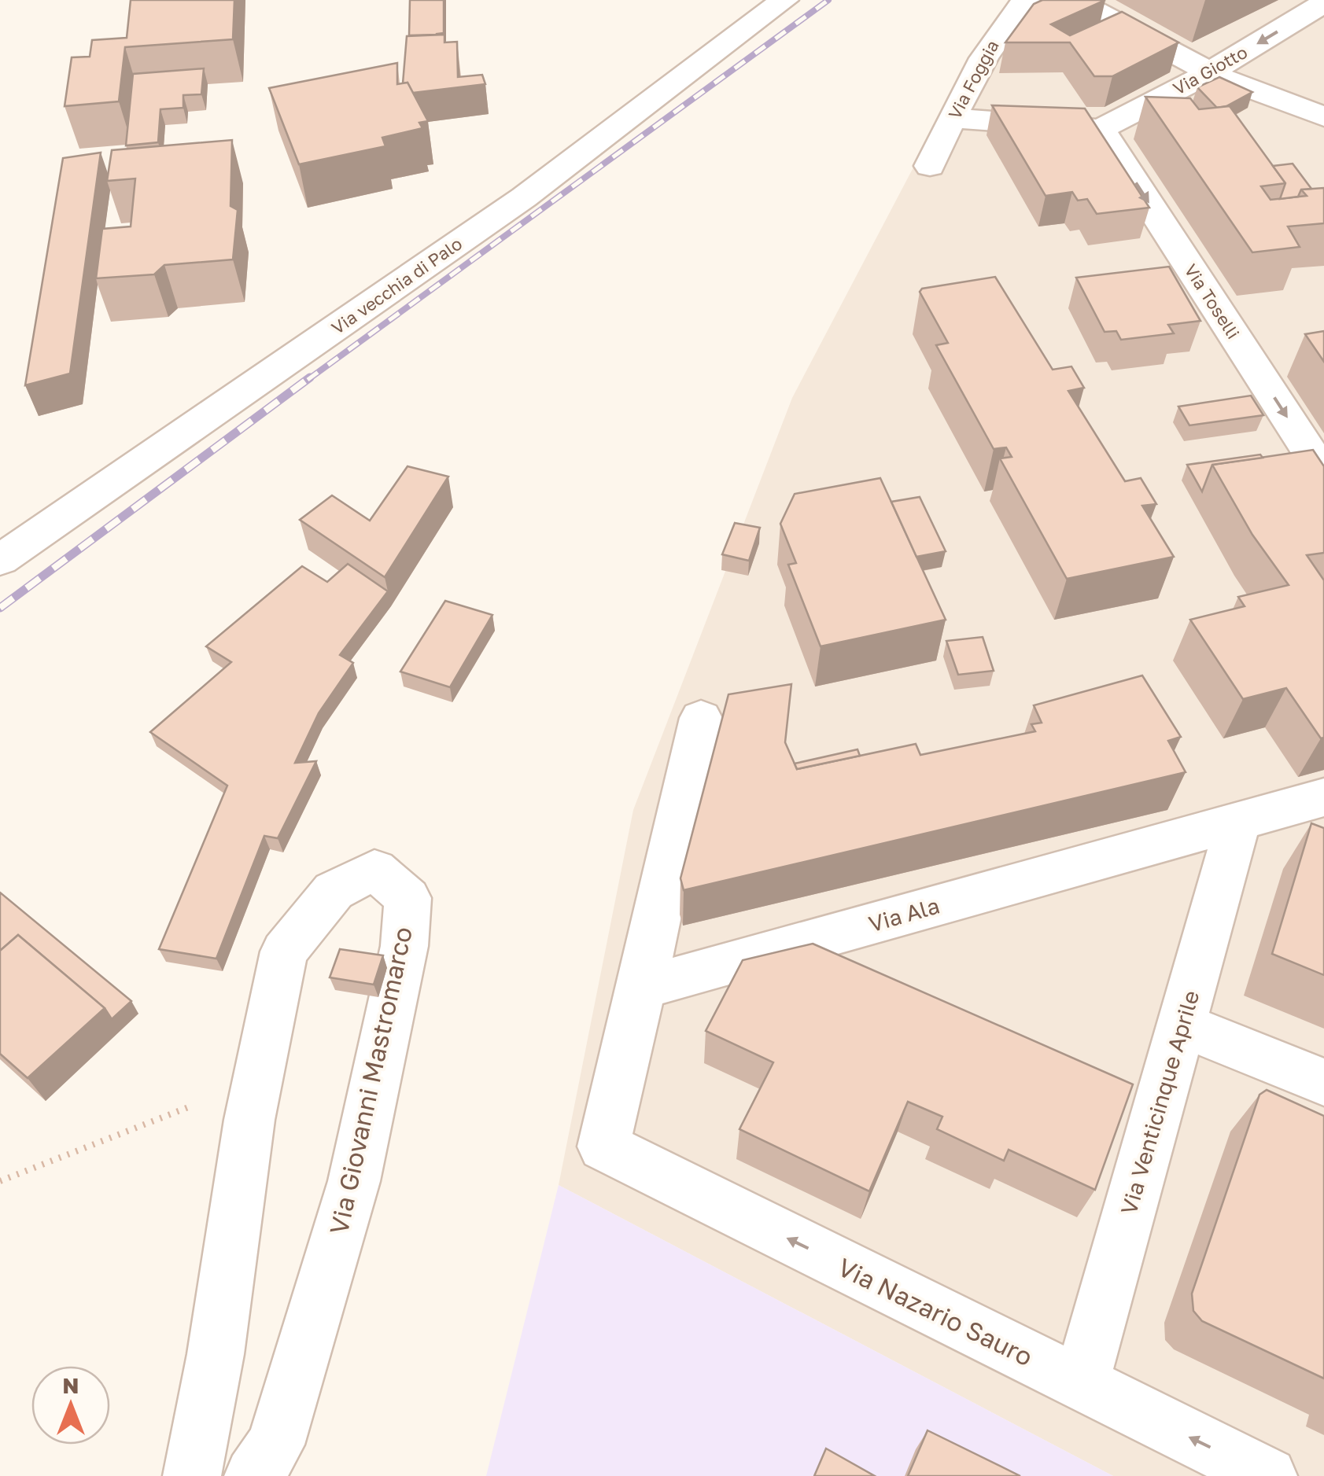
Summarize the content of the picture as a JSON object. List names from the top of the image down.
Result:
{
  "streets": {
    "street": [
      "Via Giotto",
      "Via Foggia",
      "Via vecchia di Palo",
      "Via Toselli",
      "Via Ala",
      "Via Giovanni Mastromarco",
      "Via Venticinque Aprile",
      "Via Nazario Sauro"
    ]
  },
  "crossings": [
    ["Via Giotto", "Via Toselli"],
    ["Via Ala", "Via Venticinque Aprile"],
    ["Via Ala", "Via Nazario Sauro"],
    ["Via Venticinque Aprile", "Via Nazario Sauro"]
  ],
  "one_way": ["Via Giotto", "Via Toselli", "Via Nazario Sauro"],
  "north": "top"
}
